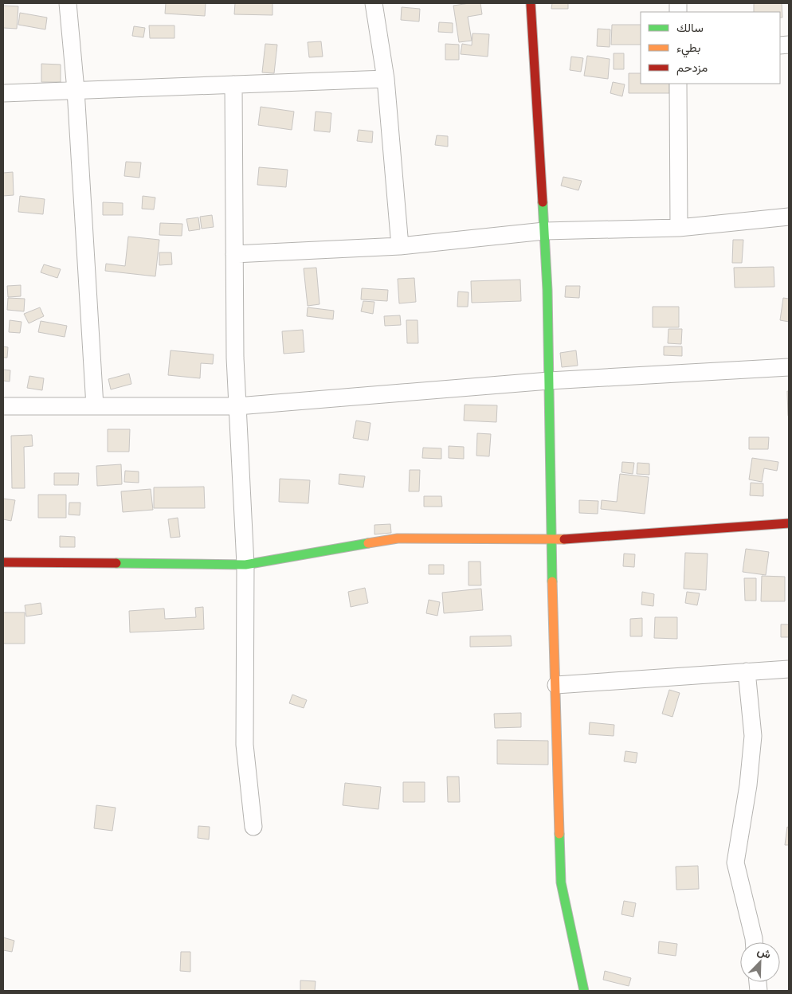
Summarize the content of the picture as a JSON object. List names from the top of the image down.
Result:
{
  "legend": ["سالك", "بطيء", "مزدحم"],
  "north": "top right"
}
